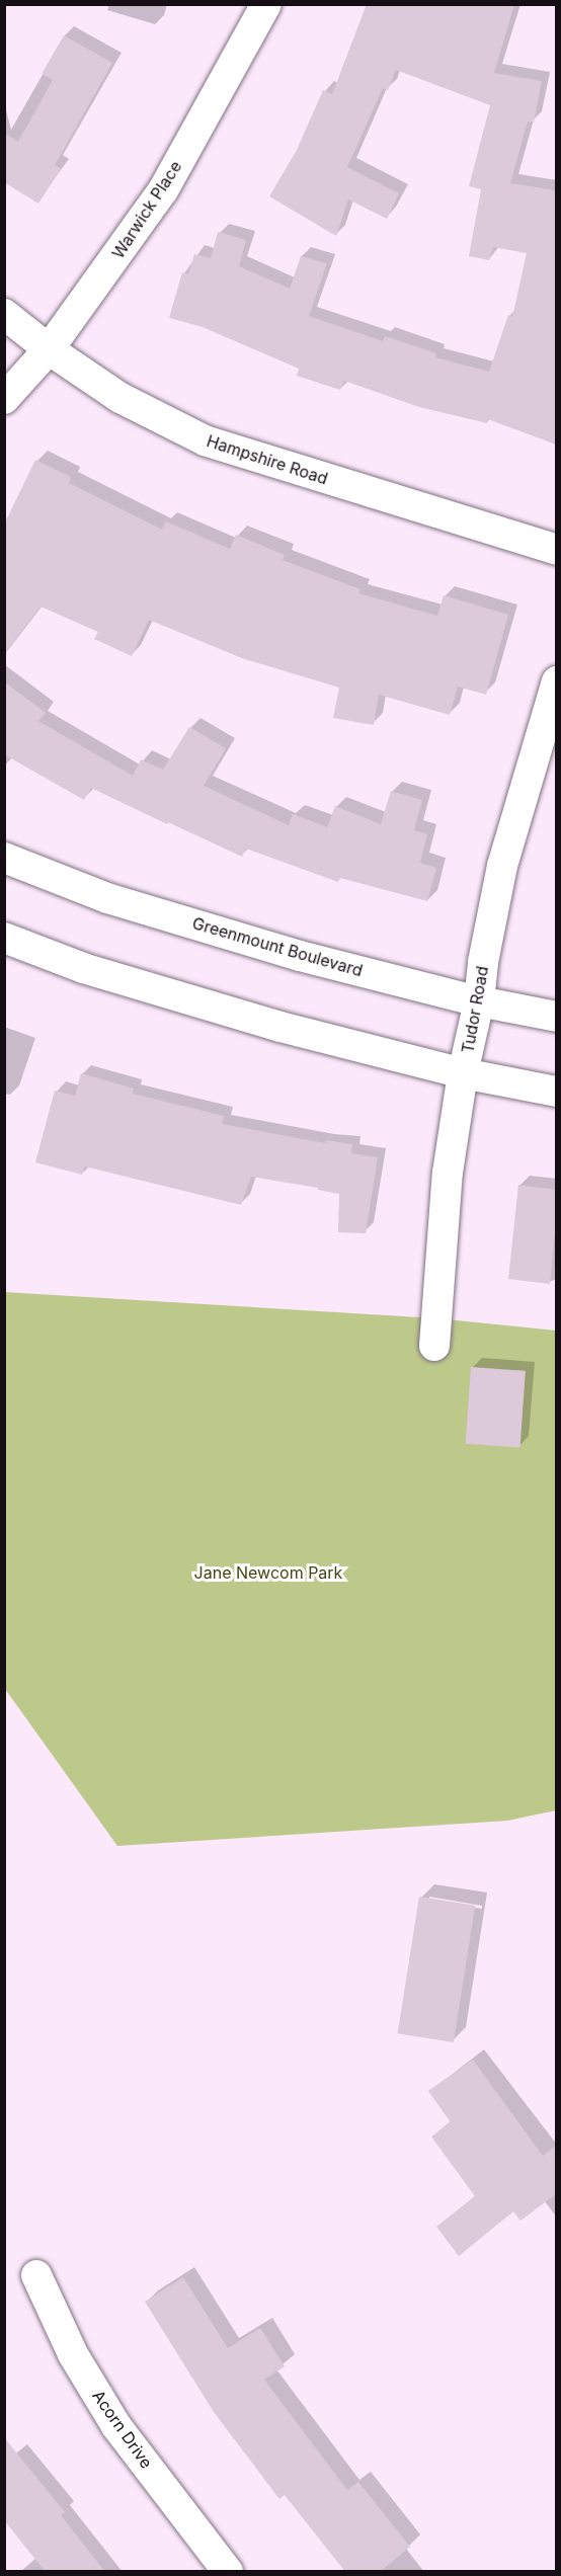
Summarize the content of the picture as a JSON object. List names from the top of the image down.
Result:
{
  "streets": {
    "street": [
      "Warwick Place",
      "Hampshire Road",
      "Greenmount Boulevard",
      "Tudor Road",
      "Acorn Drive"
    ]
  },
  "crossings": [
    ["Warwick Place", "Hampshire Road"],
    ["Greenmount Boulevard", "Tudor Road"]
  ],
  "parks": ["Jane Newcom Park"]
}
